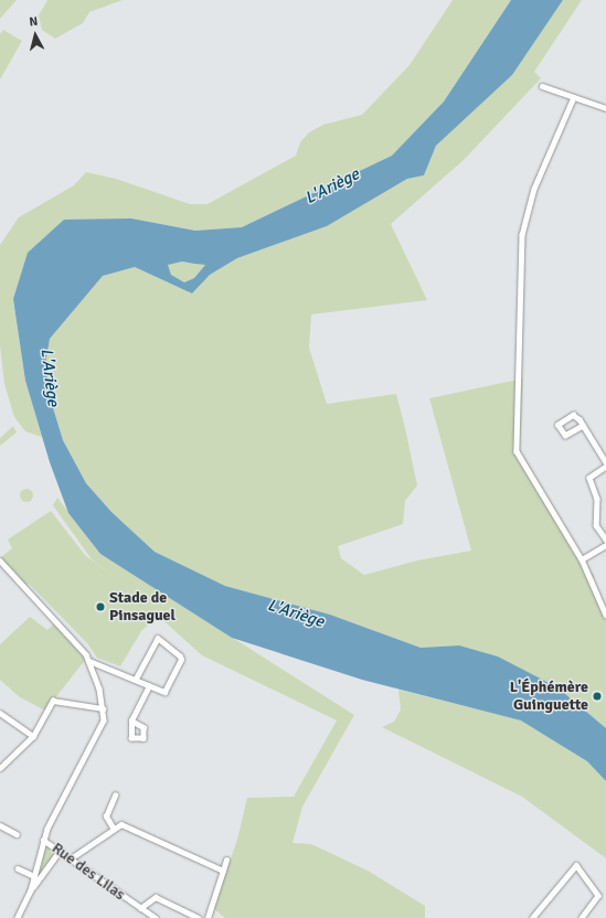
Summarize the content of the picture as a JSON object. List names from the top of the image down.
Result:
{
  "streets": {
    "street": ["Rue des Lilas"]
  },
  "water": ["L'Ariège"],
  "places": ["Stade de Pinsaguel", "L'Éphémère Guinguette"],
  "north": "top"
}
